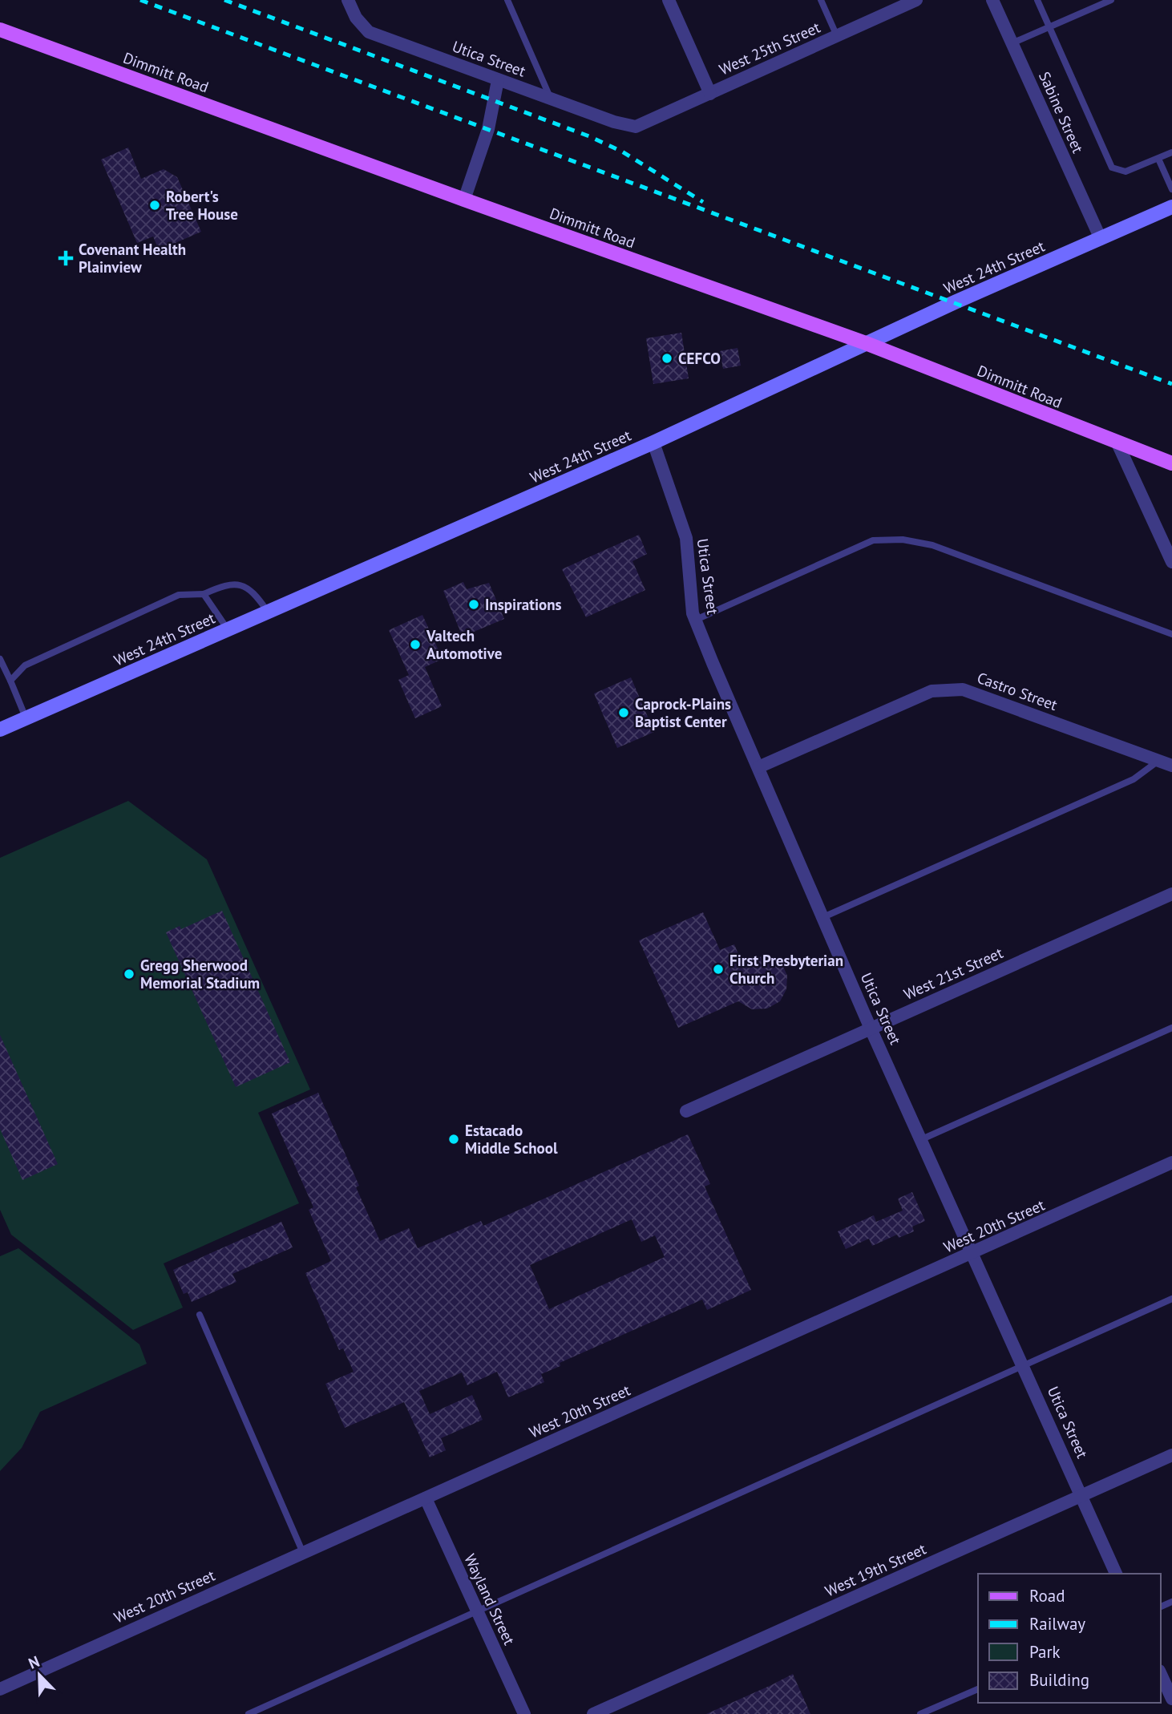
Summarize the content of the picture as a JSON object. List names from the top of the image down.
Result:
{
  "streets": {
    "main road": ["Dimmitt Road", "West 24th Street"],
    "street": [
      "West 25th Street",
      "Utica Street",
      "Sabine Street",
      "Castro Street",
      "West 21st Street",
      "West 20th Street",
      "West 19th Street",
      "Wayland Street"
    ]
  },
  "crossings": [
    ["West 25th Street", "Utica Street"],
    ["Utica Street", "West 24th Street"],
    ["Utica Street", "Castro Street"],
    ["Utica Street", "West 21st Street"],
    ["Utica Street", "West 20th Street"],
    ["Utica Street", "West 19th Street"],
    ["Dimmitt Road", "West 24th Street"],
    ["Sabine Street", "West 24th Street"],
    ["West 20th Street", "Wayland Street"]
  ],
  "places": {
    "other": [
      "Robert's Tree House",
      "CEFCO",
      "Inspirations",
      "Valtech Automotive",
      "Caprock-Plains Baptist Center",
      "First Presbyterian Church",
      "Gregg Sherwood Memorial Stadium",
      "Estacado Middle School"
    ],
    "health": ["Covenant Health Plainview"]
  },
  "legend": [
    "Road",
    "Railway",
    "Park",
    "Building"
  ],
  "north": "top left"
}
